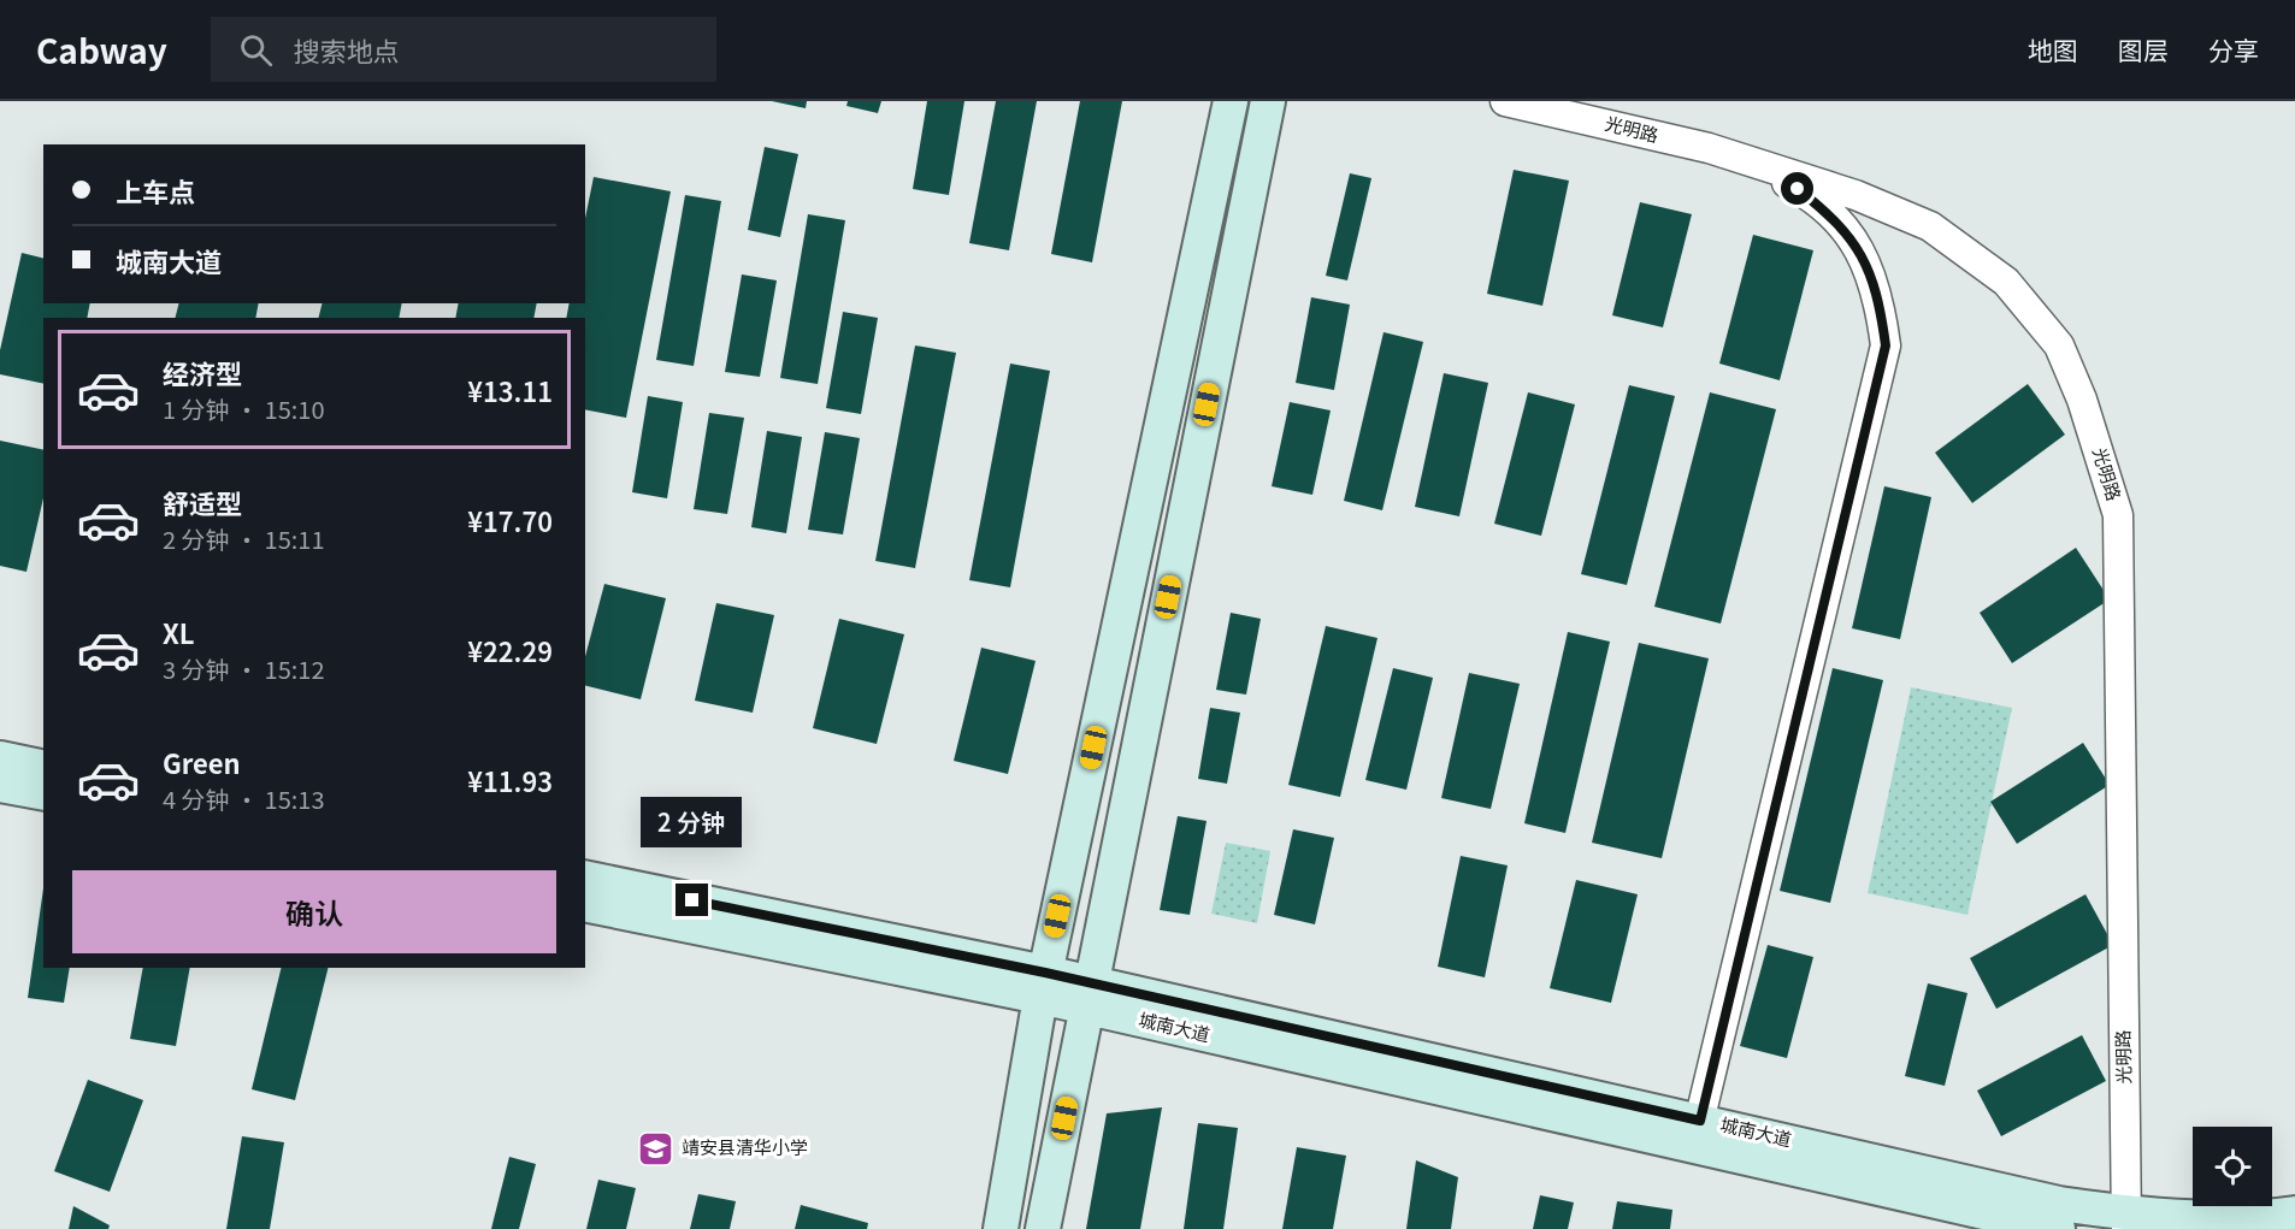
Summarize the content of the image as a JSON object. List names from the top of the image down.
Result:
{
  "streets": {
    "main road": ["城南大道"],
    "street": ["光明路"]
  },
  "crossings": [
    ["光明路", "城南大道"]
  ],
  "places": {
    "school or university": ["靖安县清华小学"]
  },
  "page": {
    "header": "Cabway",
    "search": "搜索地点",
    "nav": ["地图", "图层", "分享"],
    "banner": ["上车点", "城南大道"],
    "list": [
      {
        "name": "经济型",
        "note": "1 分钟 · 15:10",
        "value": "¥13.11"
      },
      {
        "name": "舒适型",
        "note": "2 分钟 · 15:11",
        "value": "¥17.70"
      },
      {
        "name": "XL",
        "note": "3 分钟 · 15:12",
        "value": "¥22.29"
      },
      {
        "name": "Green",
        "note": "4 分钟 · 15:13",
        "value": "¥11.93"
      }
    ],
    "bubble": "2 分钟",
    "buttons": "确认"
  }
}
